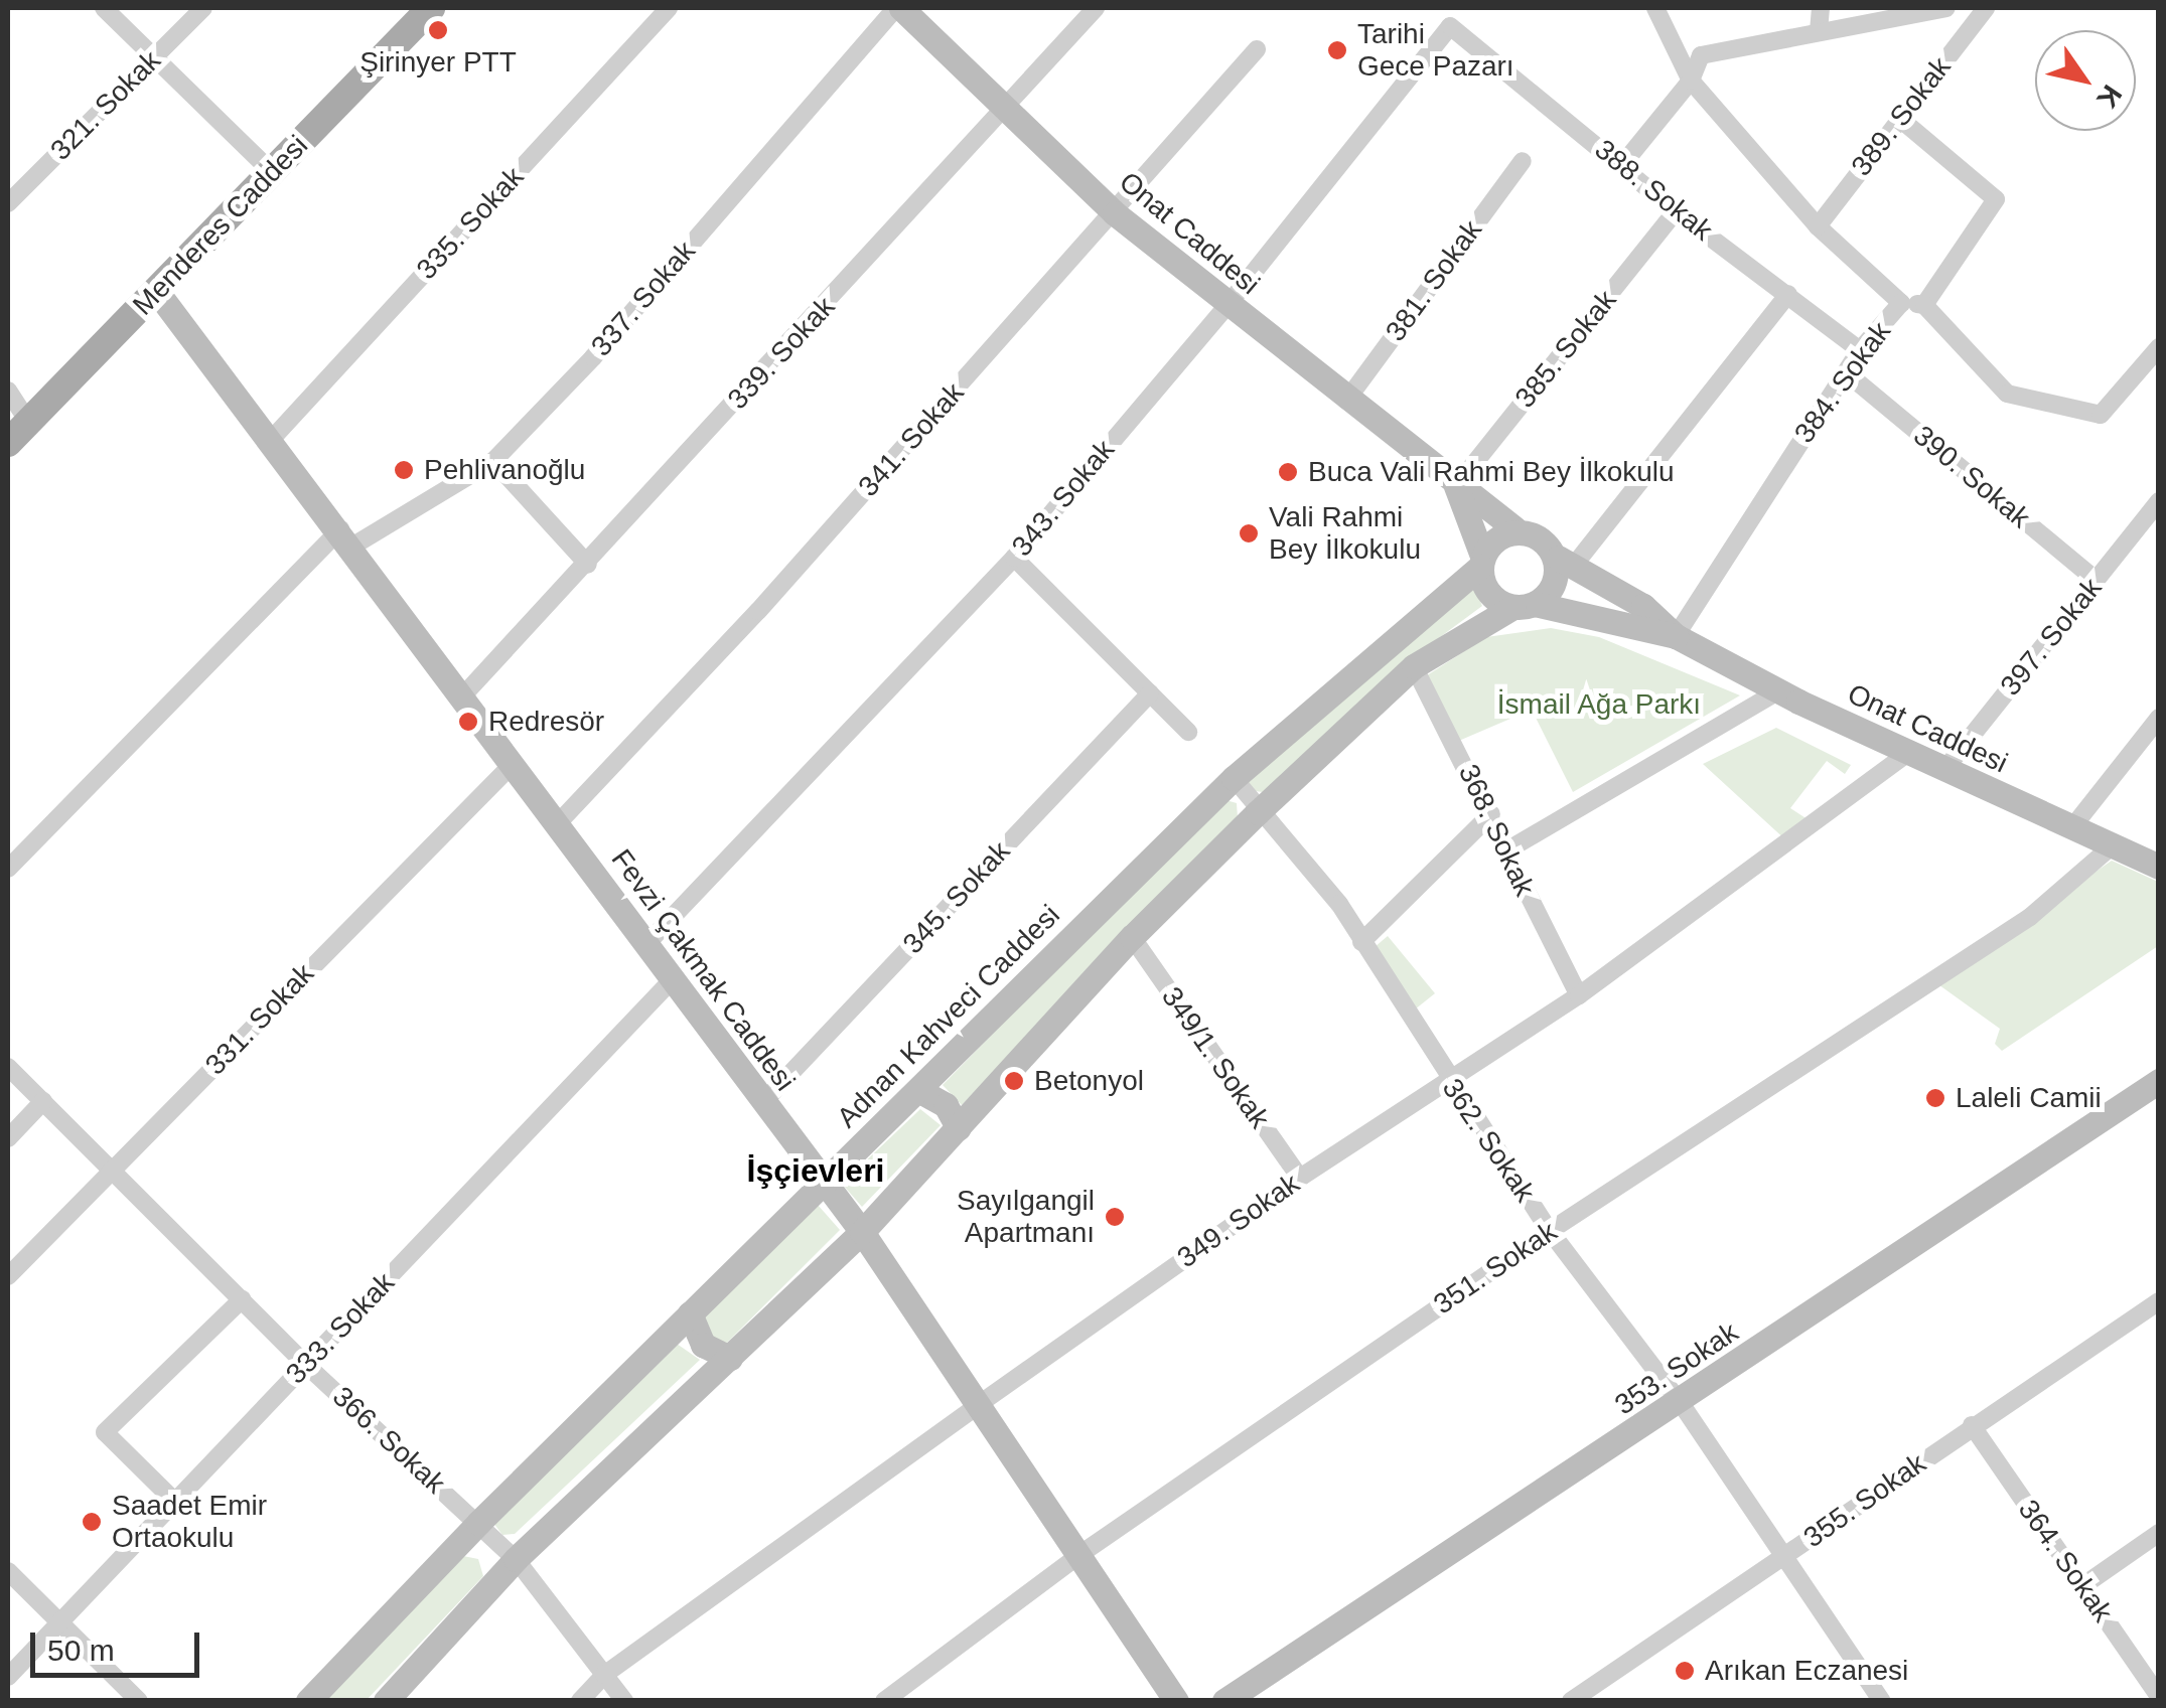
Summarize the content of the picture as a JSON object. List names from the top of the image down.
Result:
{
  "streets": {
    "main road": [
      "Menderes Caddesi",
      "Onat Caddesi",
      "Fevzi Çakmak Caddesi",
      "Adnan Kahveci Caddesi",
      "353. Sokak"
    ],
    "street": [
      "321. Sokak",
      "389. Sokak",
      "388. Sokak",
      "335. Sokak",
      "381. Sokak",
      "337. Sokak",
      "385. Sokak",
      "339. Sokak",
      "384. Sokak",
      "341. Sokak",
      "390. Sokak",
      "343. Sokak",
      "397. Sokak",
      "368. Sokak",
      "345. Sokak",
      "331. Sokak",
      "349/1. Sokak",
      "362. Sokak",
      "349. Sokak",
      "351. Sokak",
      "333. Sokak",
      "366. Sokak",
      "355. Sokak",
      "364. Sokak"
    ]
  },
  "crossings": [
    ["389. Sokak", "384. Sokak"],
    ["388. Sokak", "385. Sokak"],
    ["388. Sokak", "384. Sokak"],
    ["388. Sokak", "343. Sokak"],
    ["335. Sokak", "Fevzi Çakmak Caddesi"],
    ["Menderes Caddesi", "Fevzi Çakmak Caddesi"],
    ["Onat Caddesi", "381. Sokak"],
    ["Onat Caddesi", "337. Sokak"],
    ["Onat Caddesi", "385. Sokak"],
    ["Onat Caddesi", "339. Sokak"],
    ["Onat Caddesi", "384. Sokak"],
    ["Onat Caddesi", "341. Sokak"],
    ["Onat Caddesi", "343. Sokak"],
    ["Onat Caddesi", "397. Sokak"],
    ["Onat Caddesi", "Adnan Kahveci Caddesi"],
    ["Onat Caddesi", "349. Sokak"],
    ["Onat Caddesi", "351. Sokak"],
    ["337. Sokak", "Fevzi Çakmak Caddesi"],
    ["339. Sokak", "Fevzi Çakmak Caddesi"],
    ["384. Sokak", "390. Sokak"],
    ["341. Sokak", "Fevzi Çakmak Caddesi"],
    ["390. Sokak", "397. Sokak"],
    ["343. Sokak", "Fevzi Çakmak Caddesi"],
    ["368. Sokak", "349. Sokak"],
    ["345. Sokak", "Fevzi Çakmak Caddesi"],
    ["Fevzi Çakmak Caddesi", "Adnan Kahveci Caddesi"],
    ["Fevzi Çakmak Caddesi", "331. Sokak"],
    ["Fevzi Çakmak Caddesi", "349. Sokak"],
    ["Fevzi Çakmak Caddesi", "351. Sokak"],
    ["Fevzi Çakmak Caddesi", "333. Sokak"],
    ["Adnan Kahveci Caddesi", "362. Sokak"],
    ["Adnan Kahveci Caddesi", "366. Sokak"],
    ["331. Sokak", "366. Sokak"],
    ["349/1. Sokak", "349. Sokak"],
    ["362. Sokak", "349. Sokak"],
    ["362. Sokak", "351. Sokak"],
    ["362. Sokak", "353. Sokak"],
    ["362. Sokak", "355. Sokak"],
    ["349. Sokak", "366. Sokak"],
    ["333. Sokak", "366. Sokak"],
    ["355. Sokak", "364. Sokak"]
  ],
  "districts": ["İşçievleri"],
  "parks": ["İsmail Ağa Parkı"],
  "places": [
    "Şirinyer PTT",
    "Tarihi Gece Pazarı",
    "Pehlivanoğlu",
    "Buca Vali Rahmi Bey İlkokulu",
    "Vali Rahmi Bey İlkokulu",
    "Redresör",
    "Betonyol",
    "Laleli Camii",
    "Sayılgangil Apartmanı",
    "Saadet Emir Ortaokulu",
    "Arıkan Eczanesi"
  ],
  "scale_bar": "50 m",
  "north": "bottom right"
}
